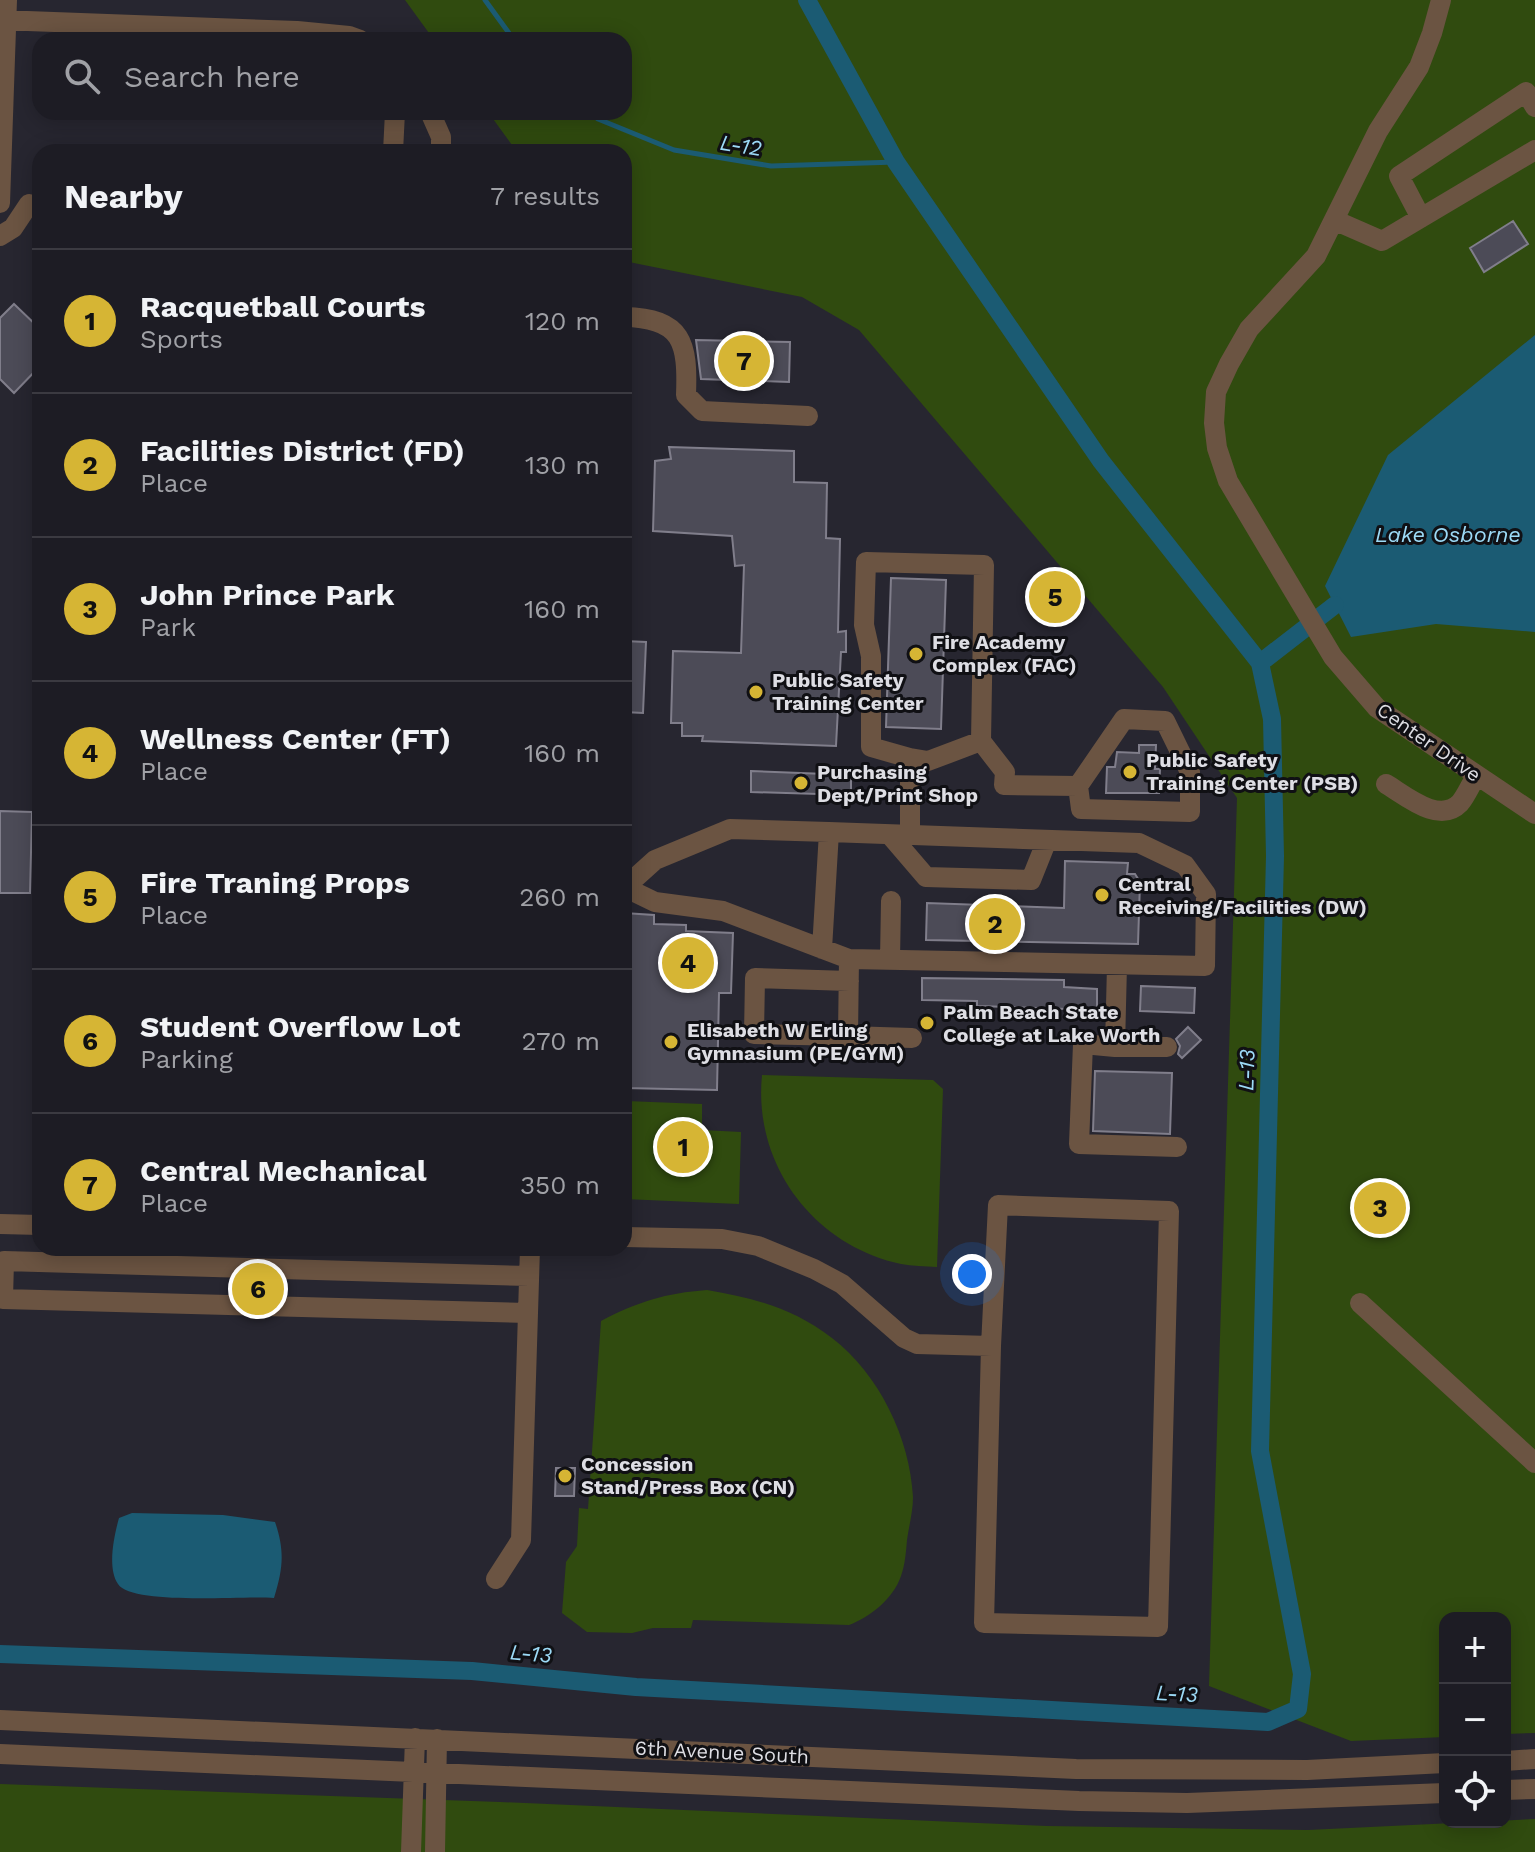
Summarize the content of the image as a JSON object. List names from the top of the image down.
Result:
{
  "streets": {
    "street": ["Center Drive", "6th Avenue South"]
  },
  "water": ["L-12", "Lake Osborne", "L-13"],
  "places": [
    "Fire Academy Complex (FAC)",
    "Public Safety Training Center",
    "Public Safety Training Center (PSB)",
    "Purchasing Dept/Print Shop",
    "Central Receiving/Facilities (DW)",
    "Palm Beach State College at Lake Worth",
    "Elisabeth W Erling Gymnasium (PE/GYM)",
    "Concession Stand/Press Box (CN)"
  ],
  "page": {
    "search": "Search here",
    "heading": ["Nearby", "7 results"],
    "list": [
      {
        "mark": "1",
        "name": "Racquetball Courts",
        "note": "Sports",
        "value": "120 m"
      },
      {
        "mark": "2",
        "name": "Facilities District (FD)",
        "note": "Place",
        "value": "130 m"
      },
      {
        "mark": "3",
        "name": "John Prince Park",
        "note": "Park",
        "value": "160 m"
      },
      {
        "mark": "4",
        "name": "Wellness Center (FT)",
        "note": "Place",
        "value": "160 m"
      },
      {
        "mark": "5",
        "name": "Fire Traning Props",
        "note": "Place",
        "value": "260 m"
      },
      {
        "mark": "6",
        "name": "Student Overflow Lot",
        "note": "Parking",
        "value": "270 m"
      },
      {
        "mark": "7",
        "name": "Central Mechanical",
        "note": "Place",
        "value": "350 m"
      }
    ],
    "pins": [
      "7",
      "5",
      "2",
      "4",
      "1",
      "3",
      "6"
    ],
    "map_buttons": ["+", "−"]
  }
}
